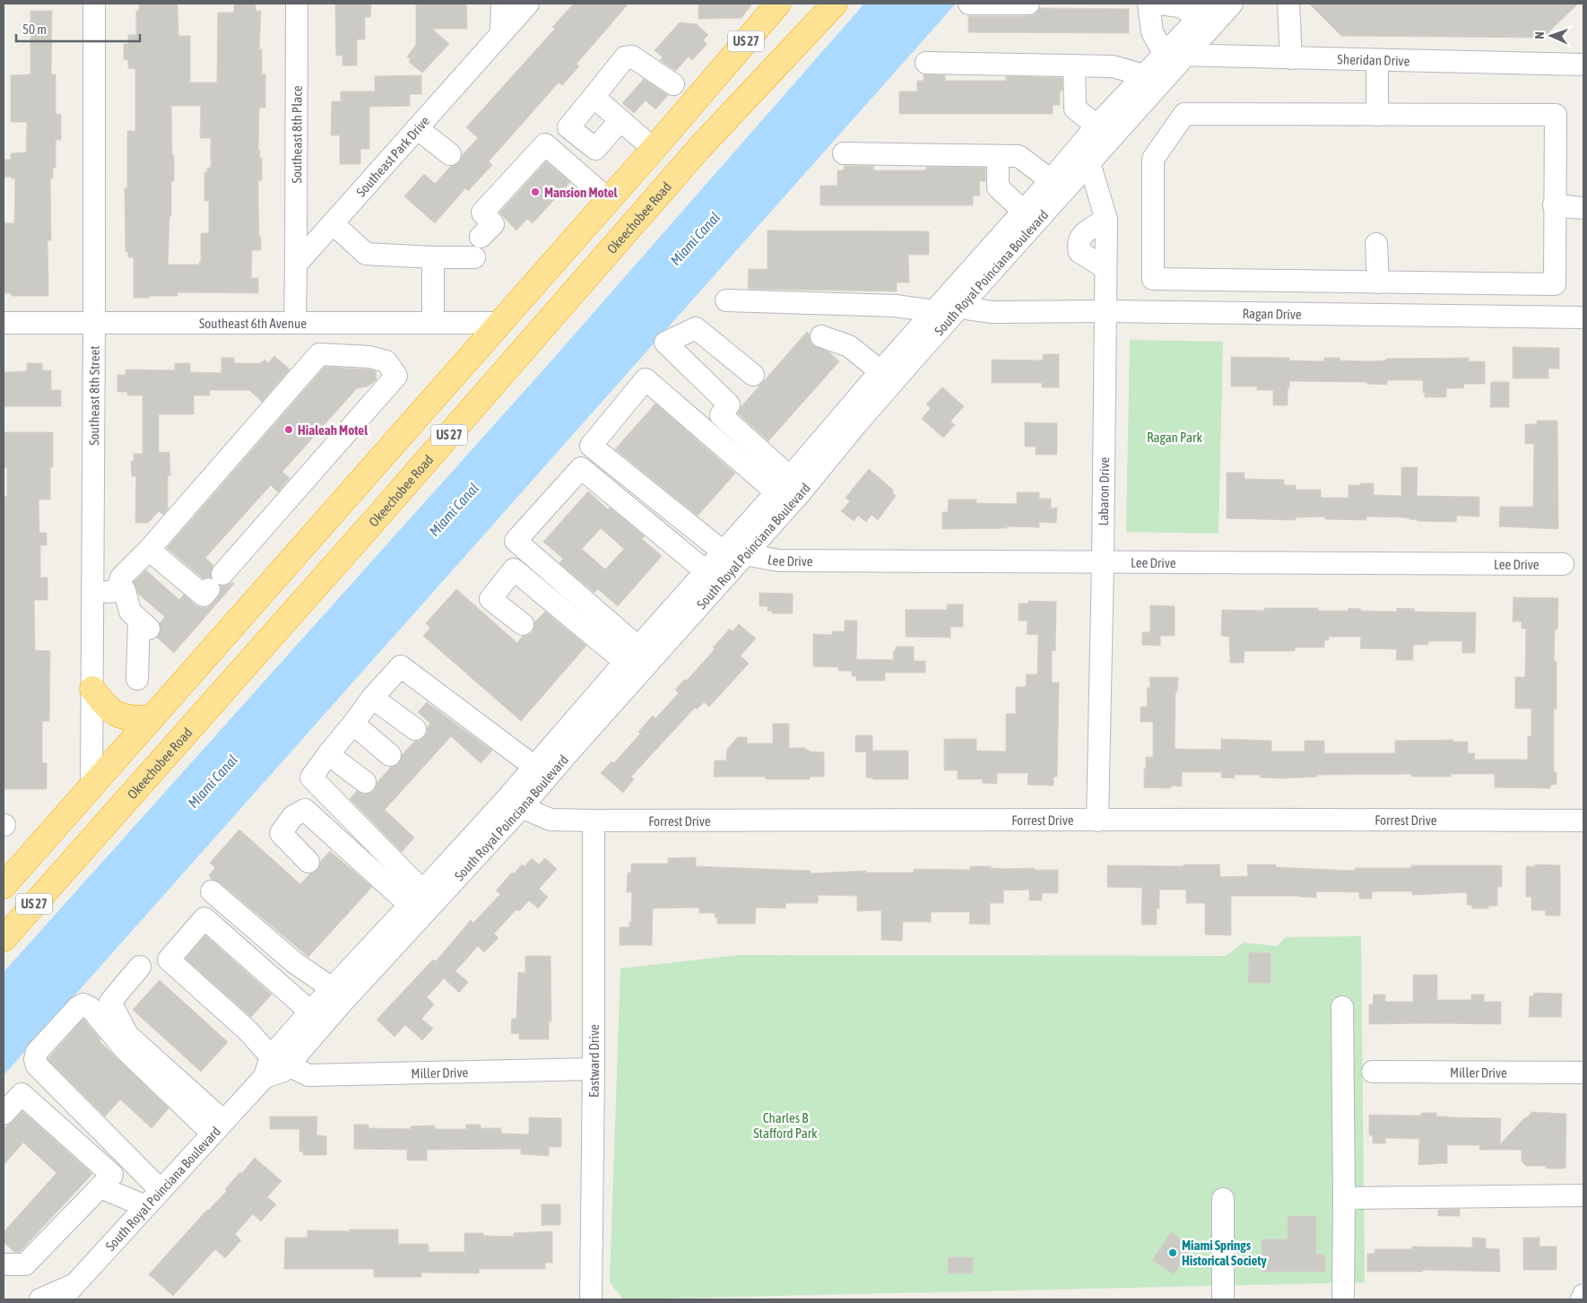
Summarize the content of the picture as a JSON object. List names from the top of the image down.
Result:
{
  "streets": {
    "highway": ["US 27", "Okeechobee Road"],
    "street": [
      "Sheridan Drive",
      "Southeast 8th Place",
      "Southeast Park Drive",
      "South Royal Poinciana Boulevard",
      "Ragan Drive",
      "Southeast 6th Avenue",
      "Southeast 8th Street",
      "Labaron Drive",
      "Lee Drive",
      "Forrest Drive",
      "Eastward Drive",
      "Miller Drive"
    ]
  },
  "crossings": [
    ["US 27", "Southeast 6th Avenue"],
    ["US 27", "Southeast 8th Street"],
    ["Sheridan Drive", "South Royal Poinciana Boulevard"],
    ["Southeast 8th Place", "Southeast Park Drive"],
    ["South Royal Poinciana Boulevard", "Ragan Drive"],
    ["South Royal Poinciana Boulevard", "Labaron Drive"],
    ["South Royal Poinciana Boulevard", "Lee Drive"],
    ["South Royal Poinciana Boulevard", "Forrest Drive"],
    ["South Royal Poinciana Boulevard", "Miller Drive"],
    ["Ragan Drive", "Labaron Drive"],
    ["Southeast 6th Avenue", "Southeast 8th Street"],
    ["Labaron Drive", "Lee Drive"],
    ["Labaron Drive", "Forrest Drive"],
    ["Forrest Drive", "Eastward Drive"],
    ["Eastward Drive", "Miller Drive"]
  ],
  "water": ["Miami Canal"],
  "parks": ["Ragan Park", "Charles B Stafford Park"],
  "places": ["Mansion Motel", "Hialeah Motel", "Miami Springs Historical Society"],
  "scale_bar": "50 m",
  "north": "left"
}
